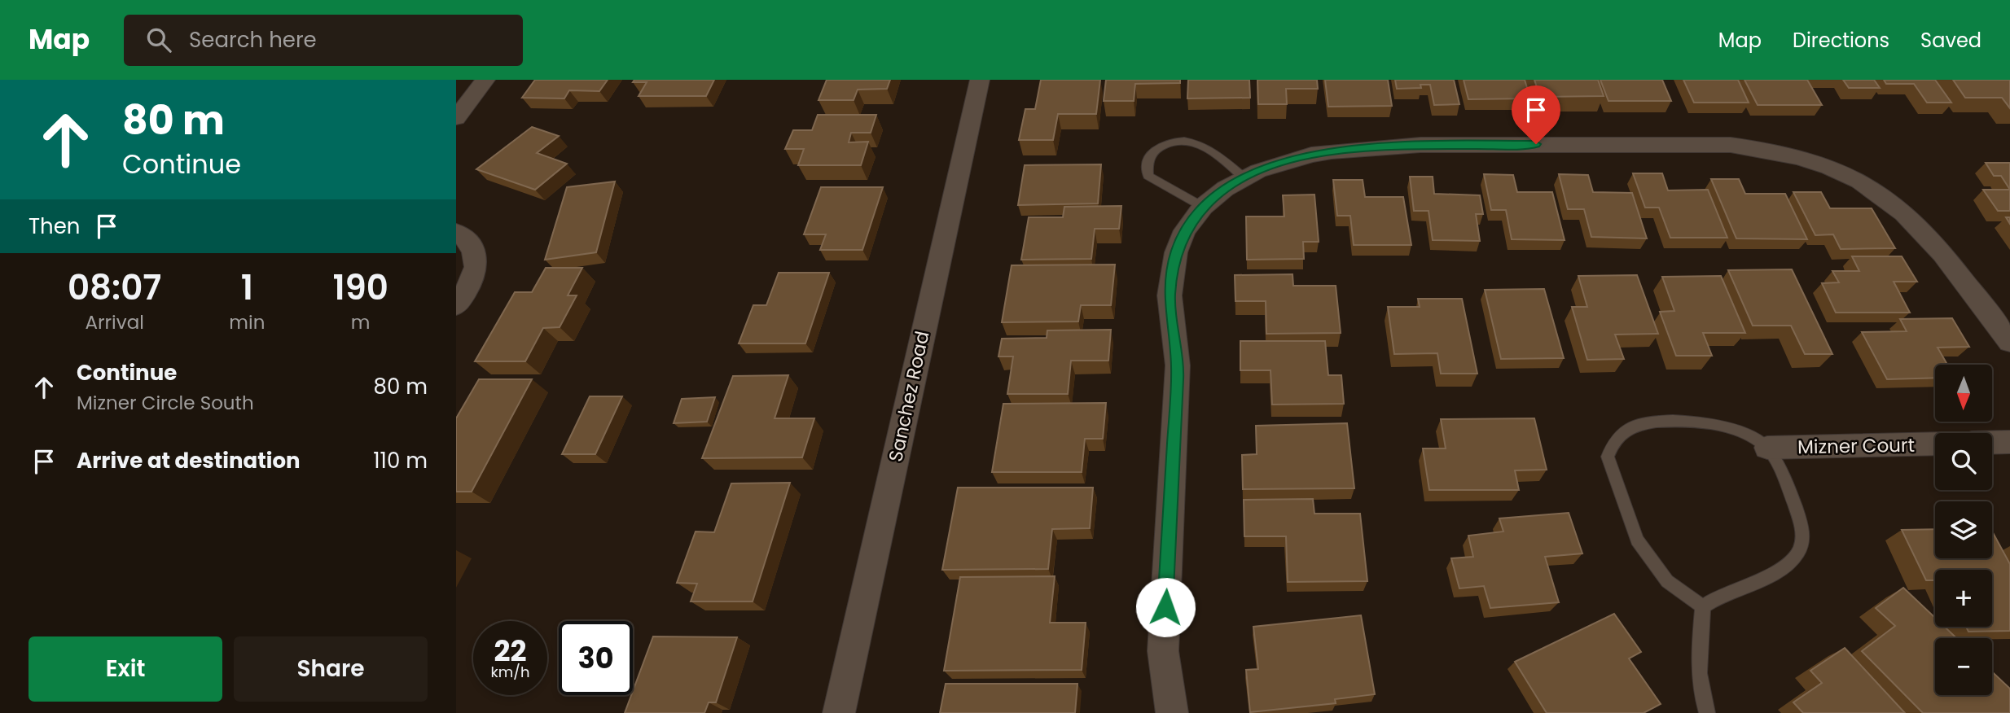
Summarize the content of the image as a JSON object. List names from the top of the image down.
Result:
{
  "streets": {
    "street": ["Sanchez Road", "Mizner Court"]
  },
  "north": "bottom",
  "page": {
    "header": "Map",
    "search": "Search here",
    "nav": ["Map", "Directions", "Saved"],
    "turn": ["80 m", "Continue"],
    "then": "Then",
    "eta": [
      "08:07",
      "Arrival",
      "1",
      "min",
      "190",
      "m"
    ],
    "list": [
      {
        "name": "Continue",
        "note": "Mizner Circle South",
        "value": "80 m"
      },
      {
        "name": "Arrive at destination",
        "value": "110 m"
      }
    ],
    "map_buttons": ["+", "−"],
    "speed": "22 km/h",
    "limit": "30",
    "buttons": ["Exit", "Share"]
  }
}
